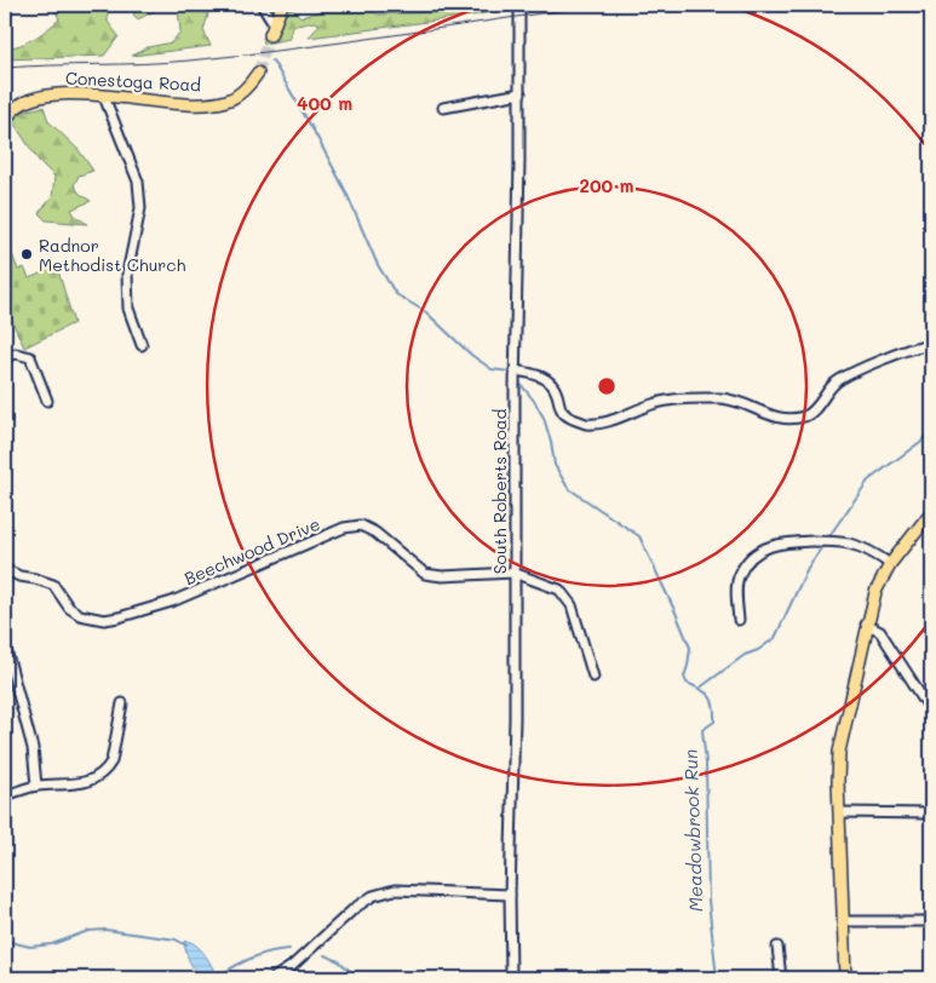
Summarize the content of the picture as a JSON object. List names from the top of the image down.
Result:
{
  "streets": {
    "main road": ["Conestoga Road"],
    "street": ["South Roberts Road", "Beechwood Drive"]
  },
  "crossings": [
    ["South Roberts Road", "Beechwood Drive"]
  ],
  "water": ["Meadowbrook Run"],
  "places": ["Radnor Methodist Church"],
  "rings": ["400 m", "200 m"]
}
